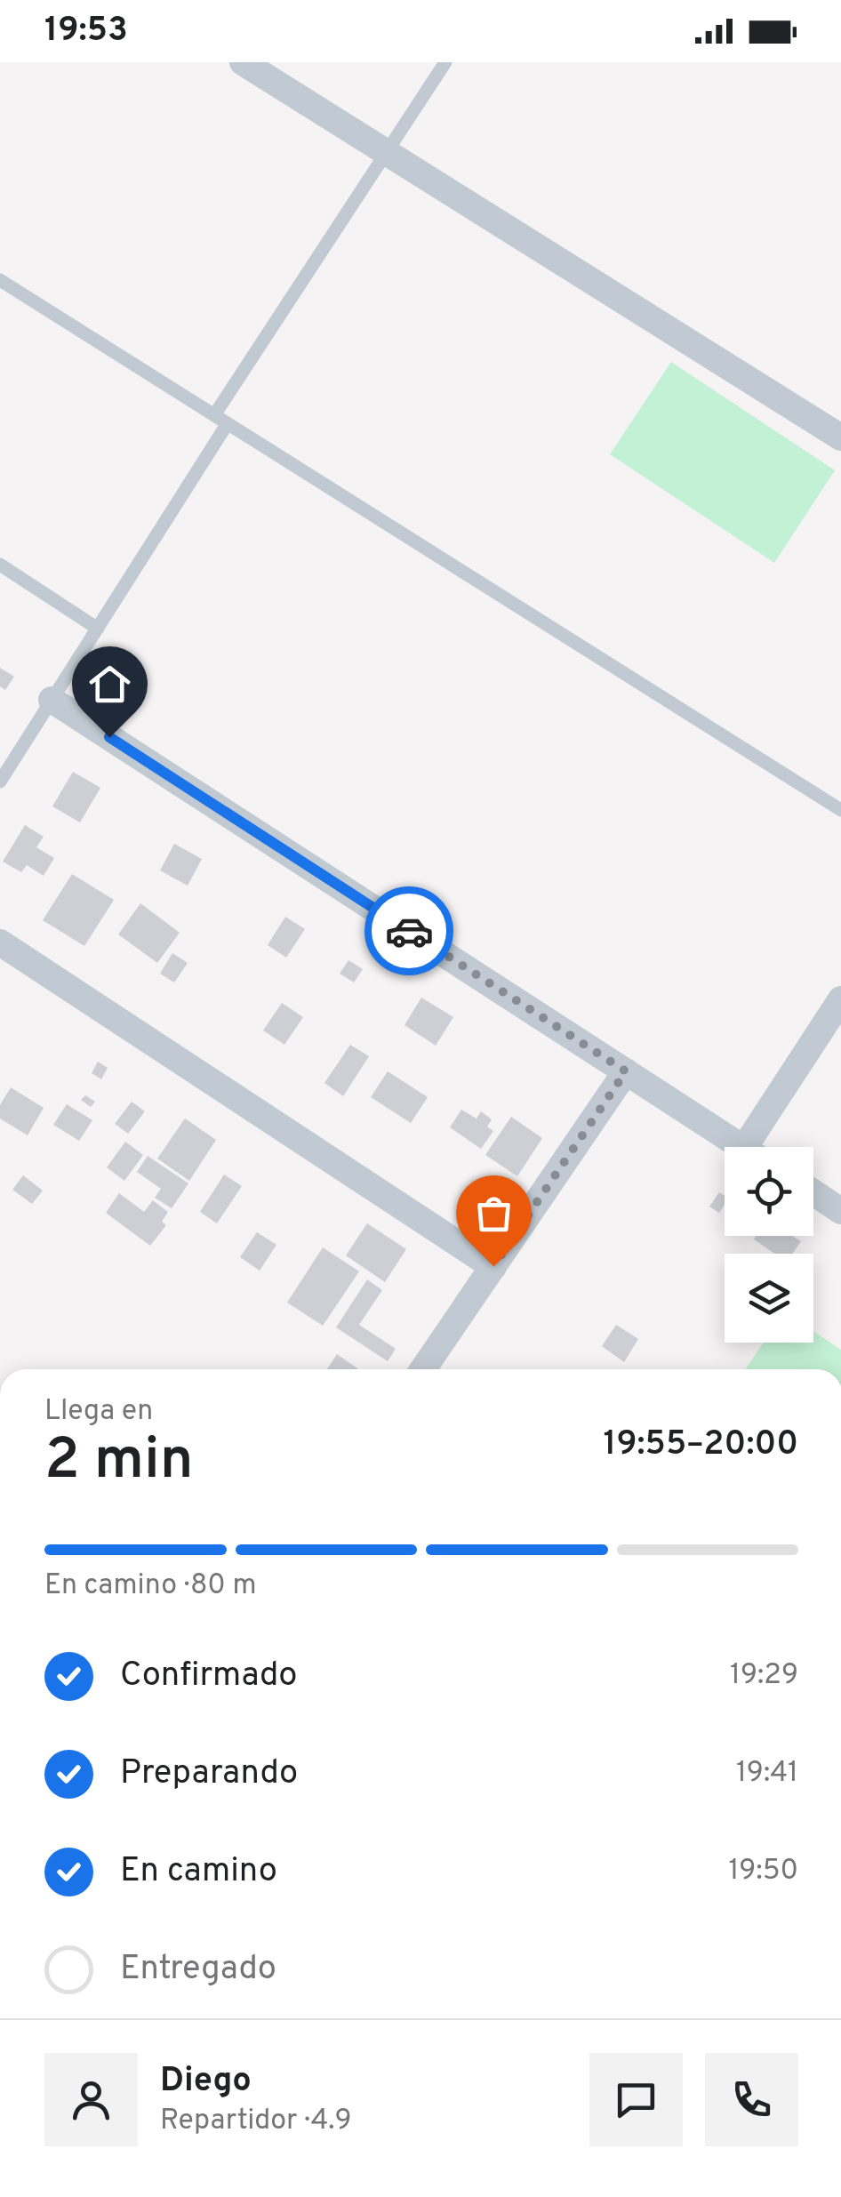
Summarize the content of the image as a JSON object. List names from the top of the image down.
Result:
{
  "page": {
    "status": "19:53",
    "heading": ["2 min", "Llega en", "19:55–20:00"],
    "panel": ["Diego", "Repartidor · 4.9"],
    "bar": "En camino · 80 m",
    "list": [
      ["Confirmado", "19:29"],
      ["Preparando", "19:41"],
      ["En camino", "19:50"],
      "Entregado"
    ]
  }
}
